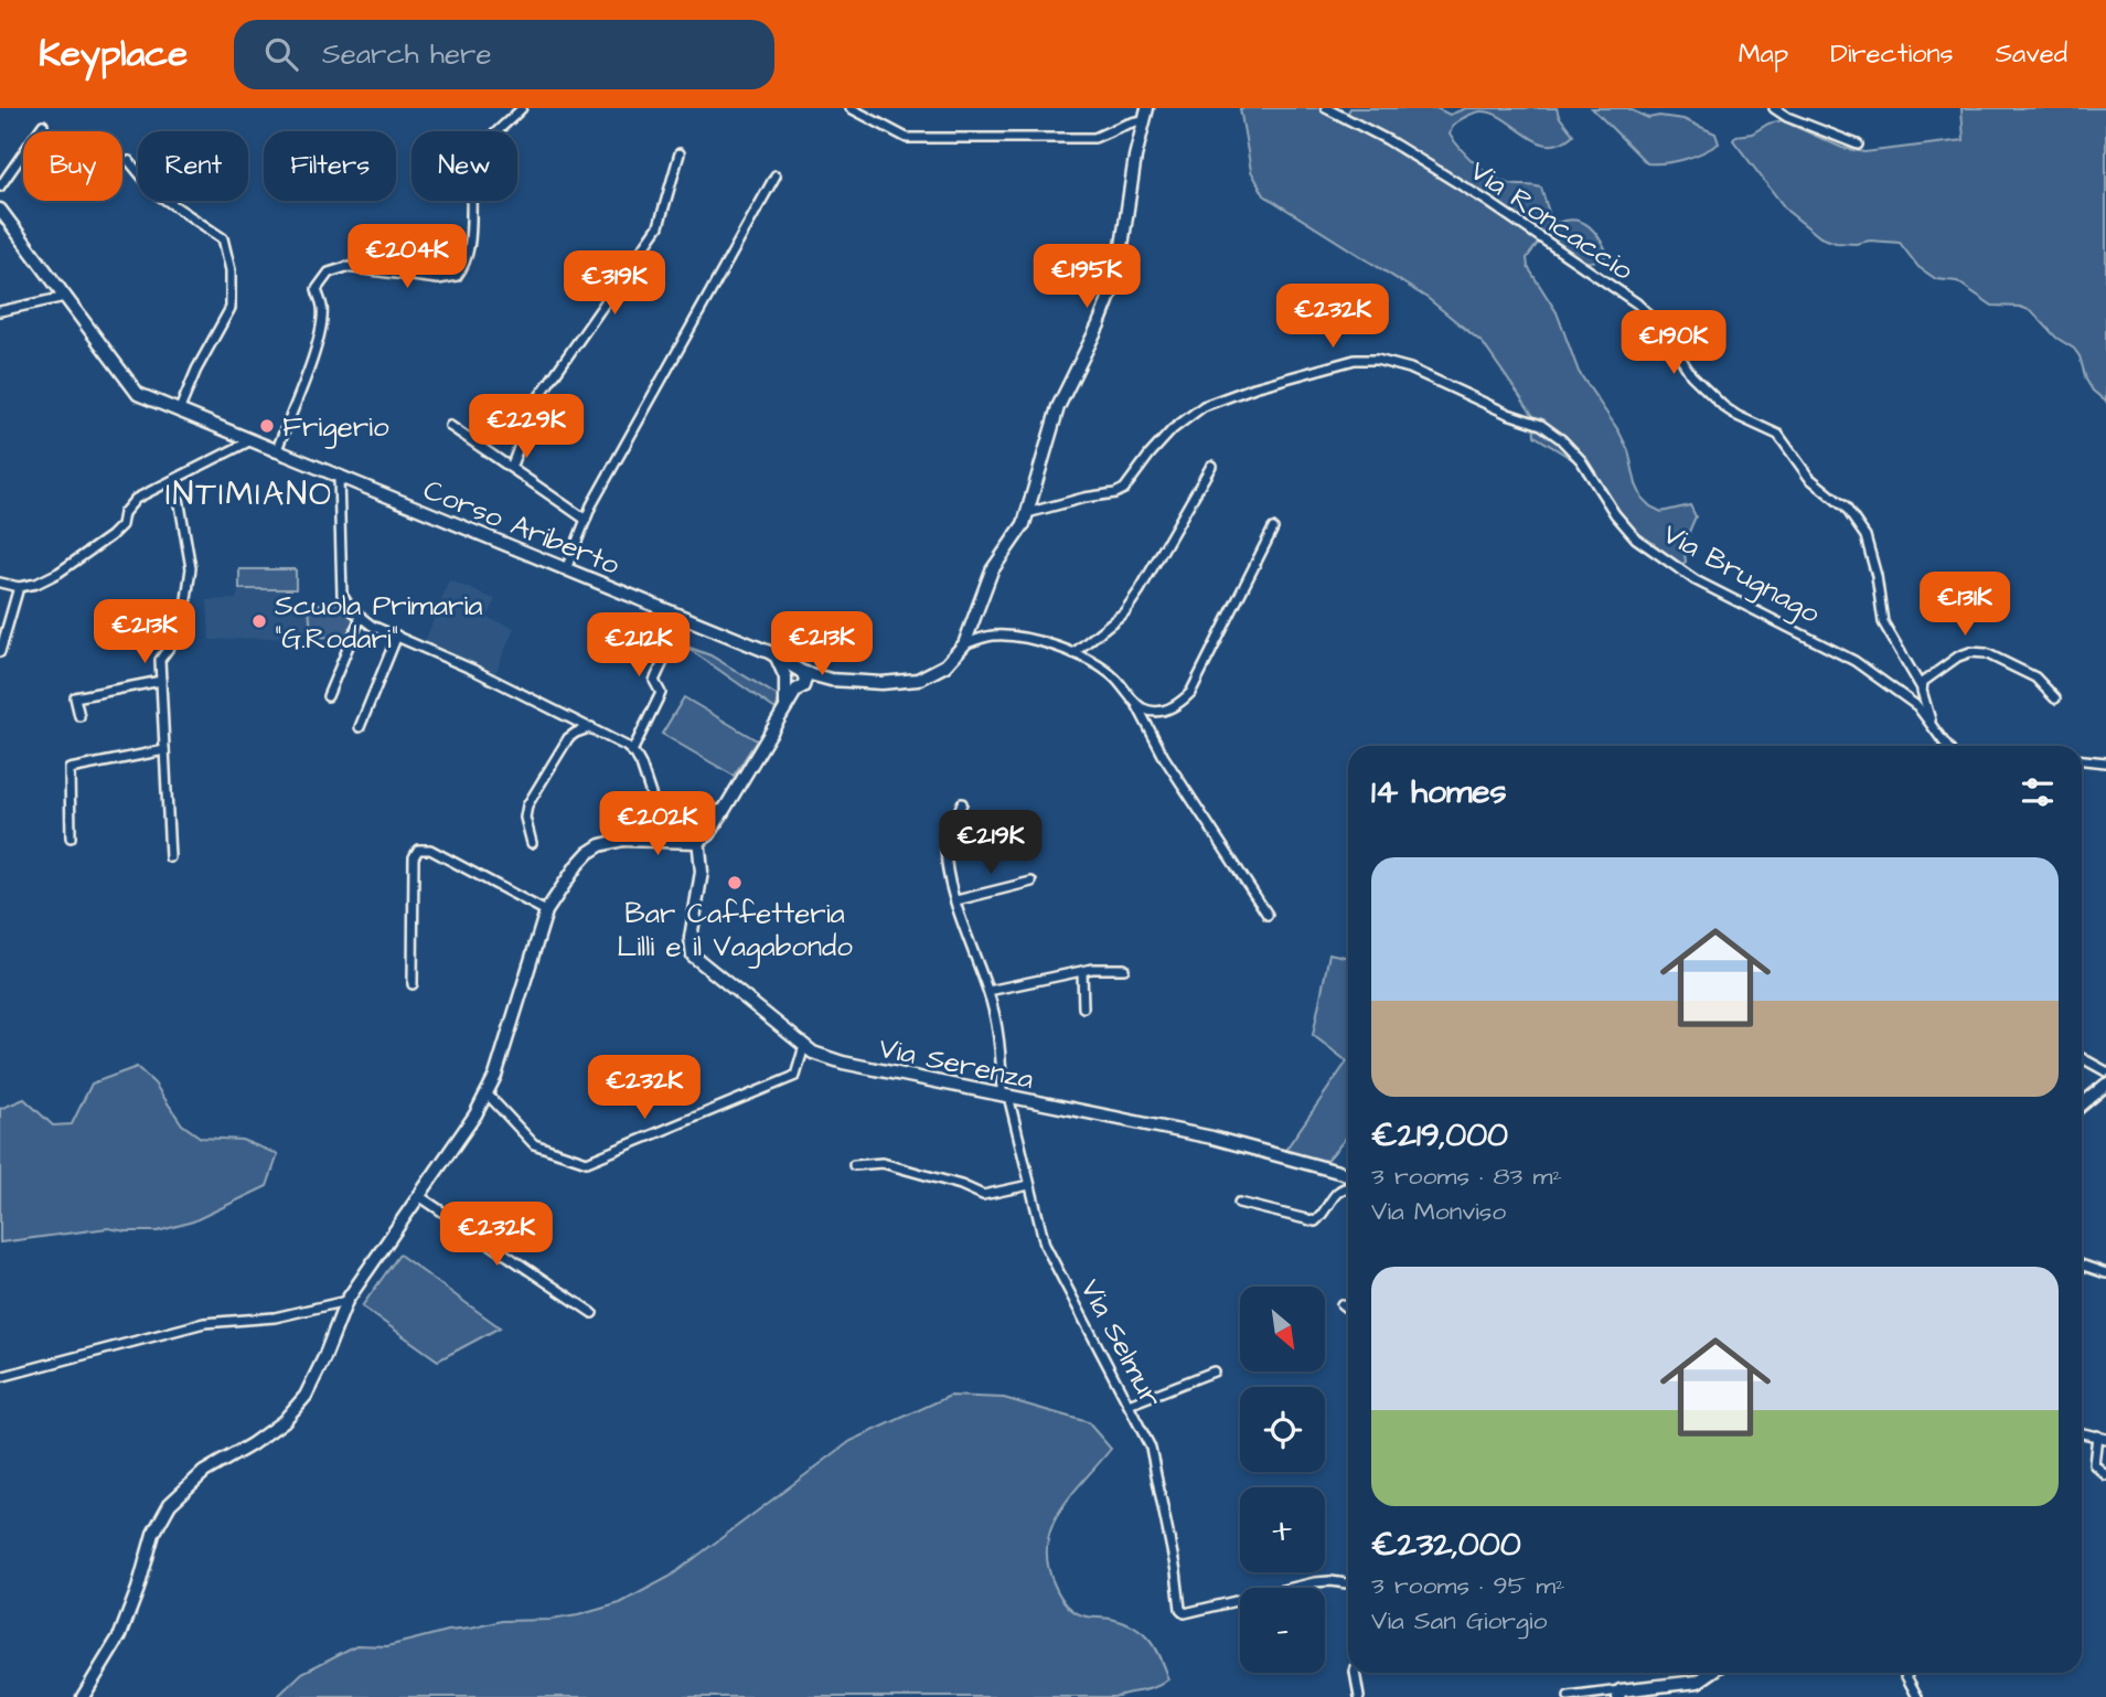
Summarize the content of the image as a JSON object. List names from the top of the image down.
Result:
{
  "streets": {
    "street": [
      "Via Roncaccio",
      "Corso Ariberto",
      "Via Brugnago",
      "Via Serenza",
      "Via Selmur"
    ]
  },
  "crossings": [
    ["Via Roncaccio", "Via Brugnago"],
    ["Via Serenza", "Via Selmur"]
  ],
  "districts": ["INTIMIANO"],
  "places": ["Frigerio", "Scuola Primaria “G.Rodari”", "Bar Caffetteria Lilli e il Vagabondo"],
  "north": "bottom right",
  "page": {
    "header": "Keyplace",
    "search": "Search here",
    "nav": ["Map", "Directions", "Saved"],
    "chip": [
      "Buy",
      "Rent",
      "Filters",
      "New"
    ],
    "price": [
      "€204K",
      "€195K",
      "€319K",
      "€232K",
      "€190K",
      "€229K",
      "€131K",
      "€213K",
      "€213K",
      "€212K",
      "€202K",
      "€219K",
      "€232K",
      "€232K"
    ],
    "heading": "14 homes",
    "list": [
      {
        "name": "€219,000",
        "note": "3 rooms · 83 m² · Via Monviso"
      },
      {
        "name": "€232,000",
        "note": "3 rooms · 95 m² · Via San Giorgio"
      }
    ],
    "map_buttons": ["+", "−"]
  }
}
